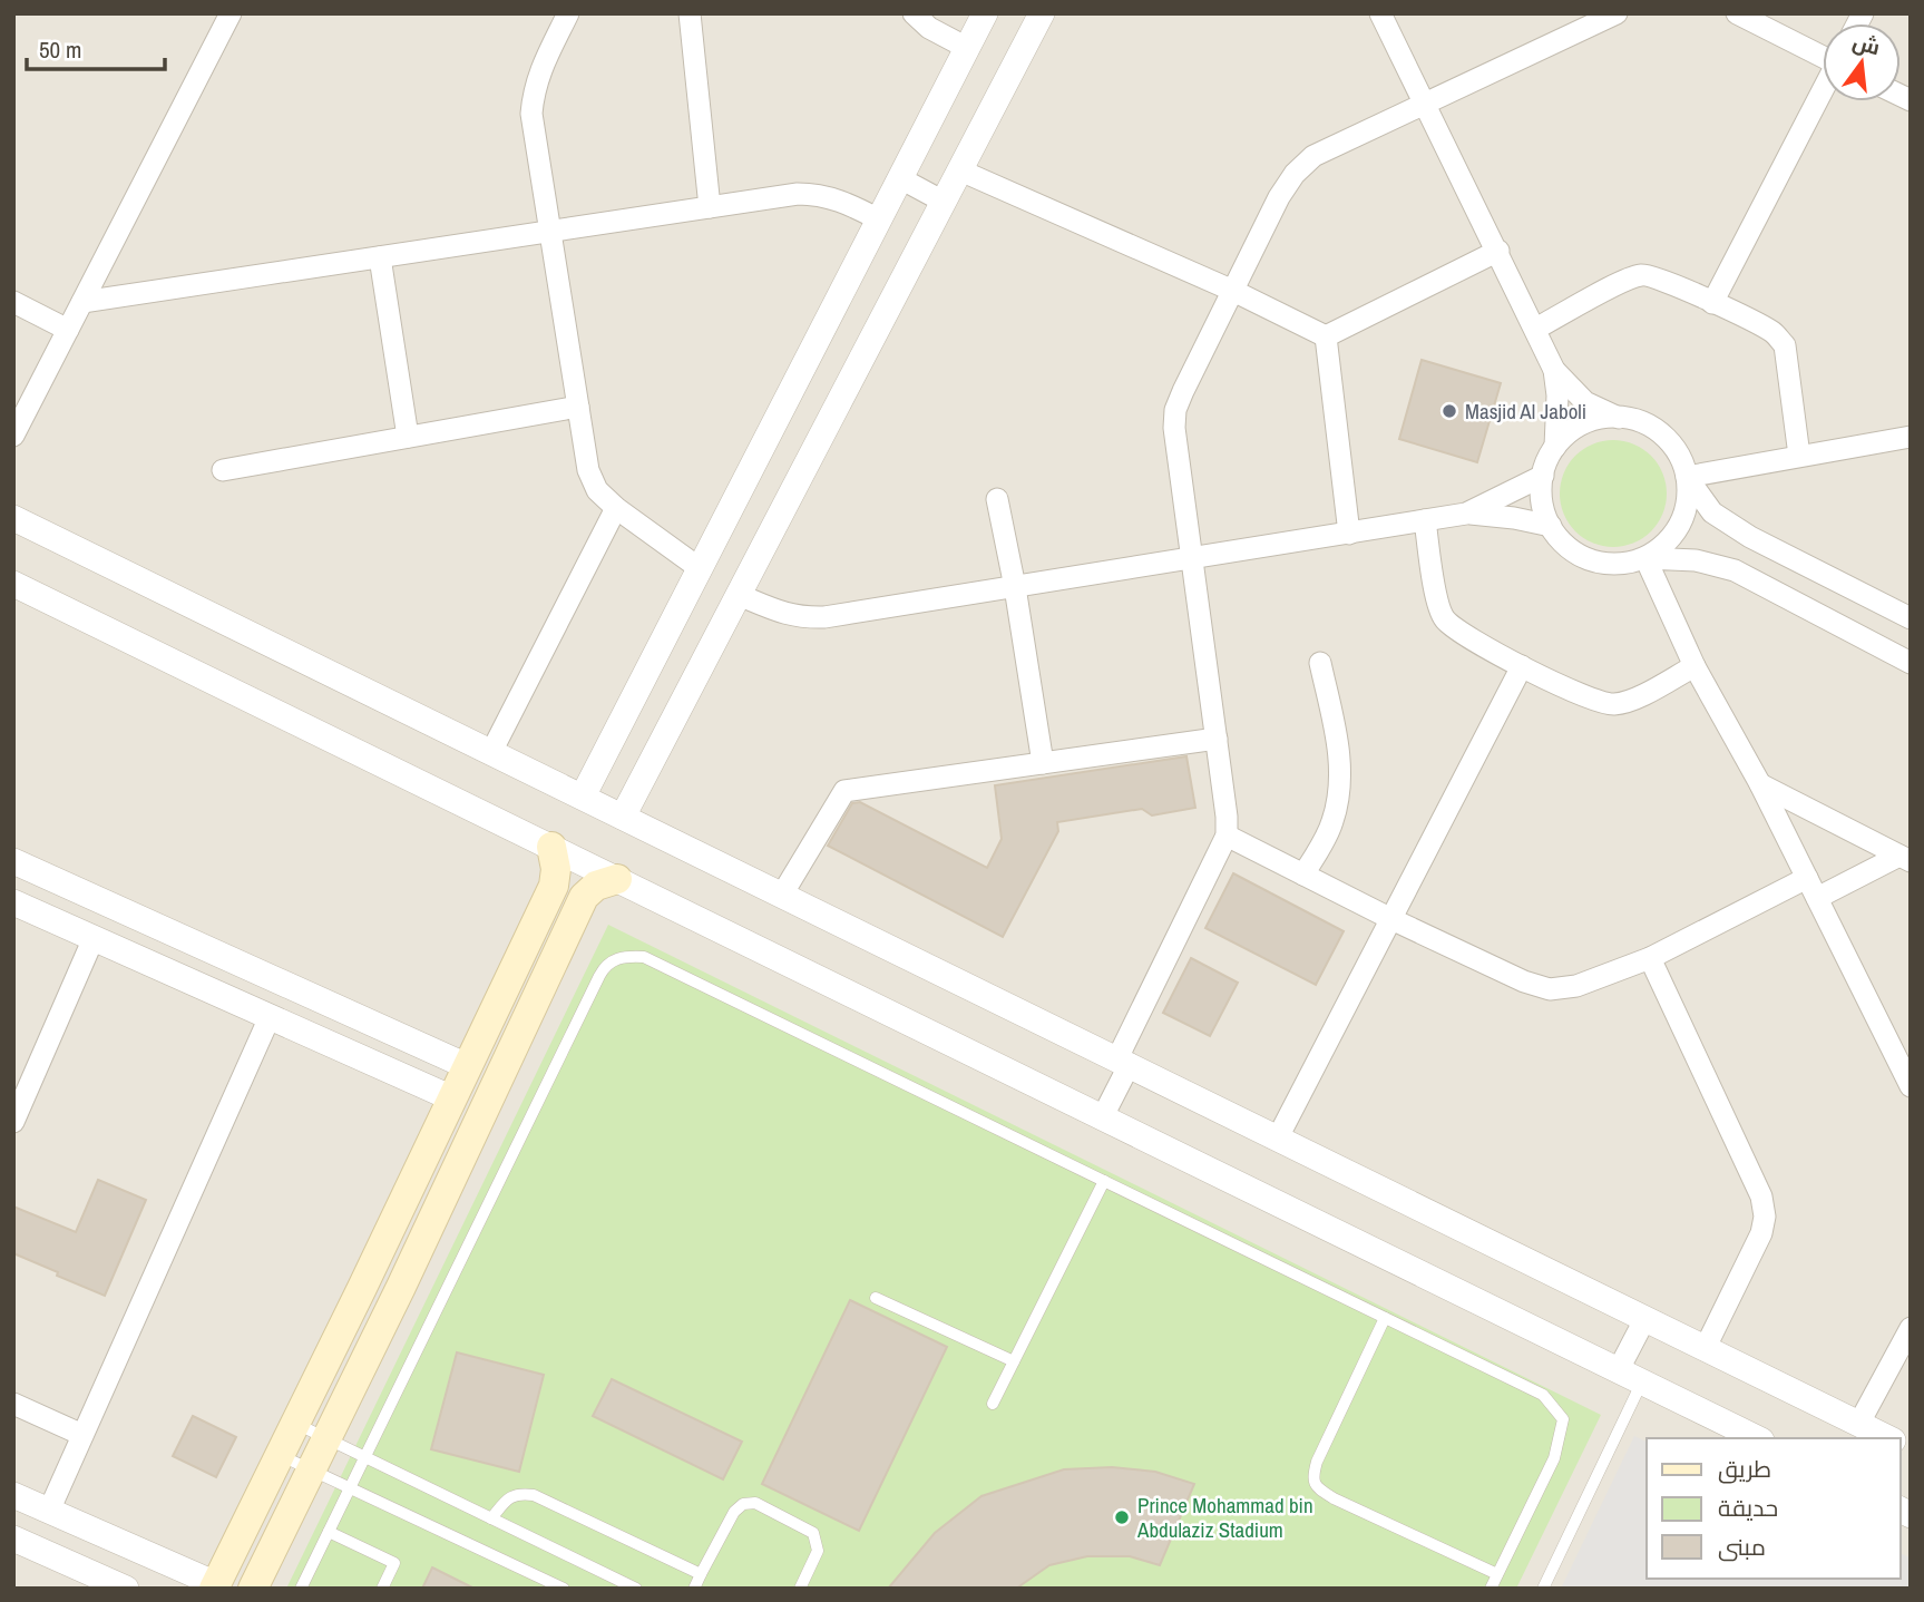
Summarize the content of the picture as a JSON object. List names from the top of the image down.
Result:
{
  "places": ["Masjid Al Jaboli", "Prince Mohammad bin Abdulaziz Stadium"],
  "legend": ["طريق", "حديقة", "مبنى"],
  "scale_bar": "50 m",
  "north": "top"
}
